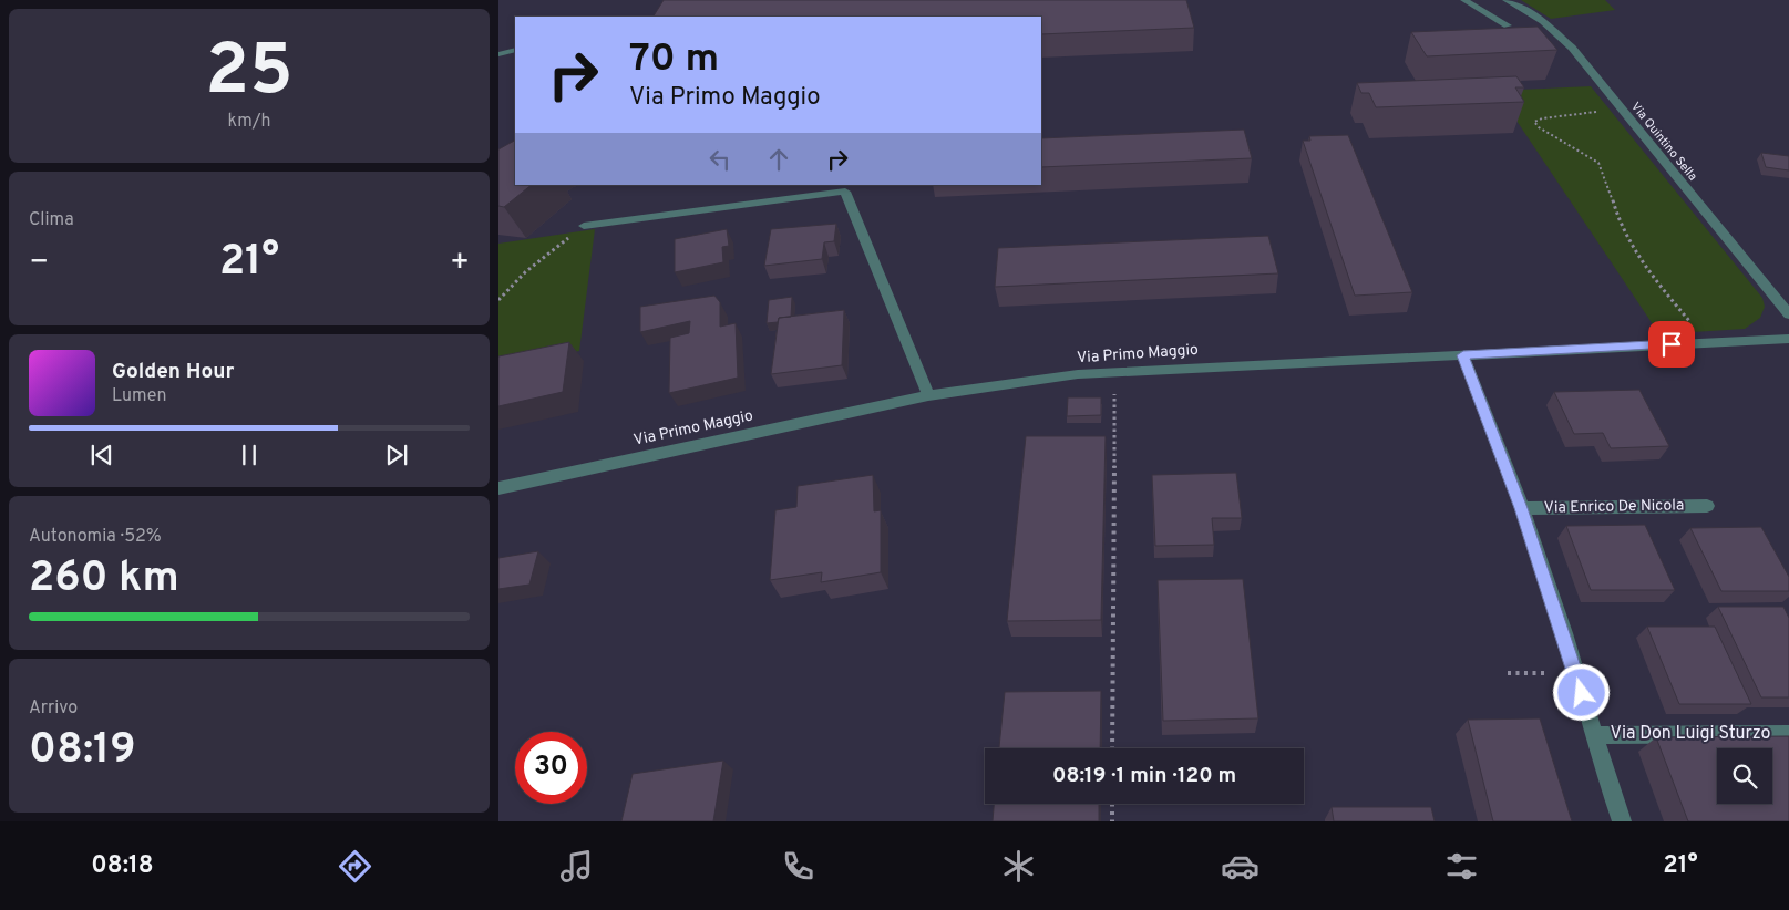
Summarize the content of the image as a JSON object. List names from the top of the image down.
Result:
{
  "streets": {
    "street": [
      "Via Quintino Sella",
      "Via Primo Maggio",
      "Via Enrico De Nicola",
      "Via Don Luigi Sturzo"
    ]
  },
  "page": {
    "tile": [
      ["25", "km/h"],
      "Clima",
      ["Autonomia · 52%", "260 km"],
      ["Arrivo", "08:19"]
    ],
    "turn": ["70 m", "Via Primo Maggio"],
    "heat": ["−", "21°", "+"],
    "song": ["Golden Hour", "Lumen"],
    "limit": "30",
    "trip": "08:19 · 1 min · 120 m",
    "tabs": ["08:18", "21°"]
  }
}
